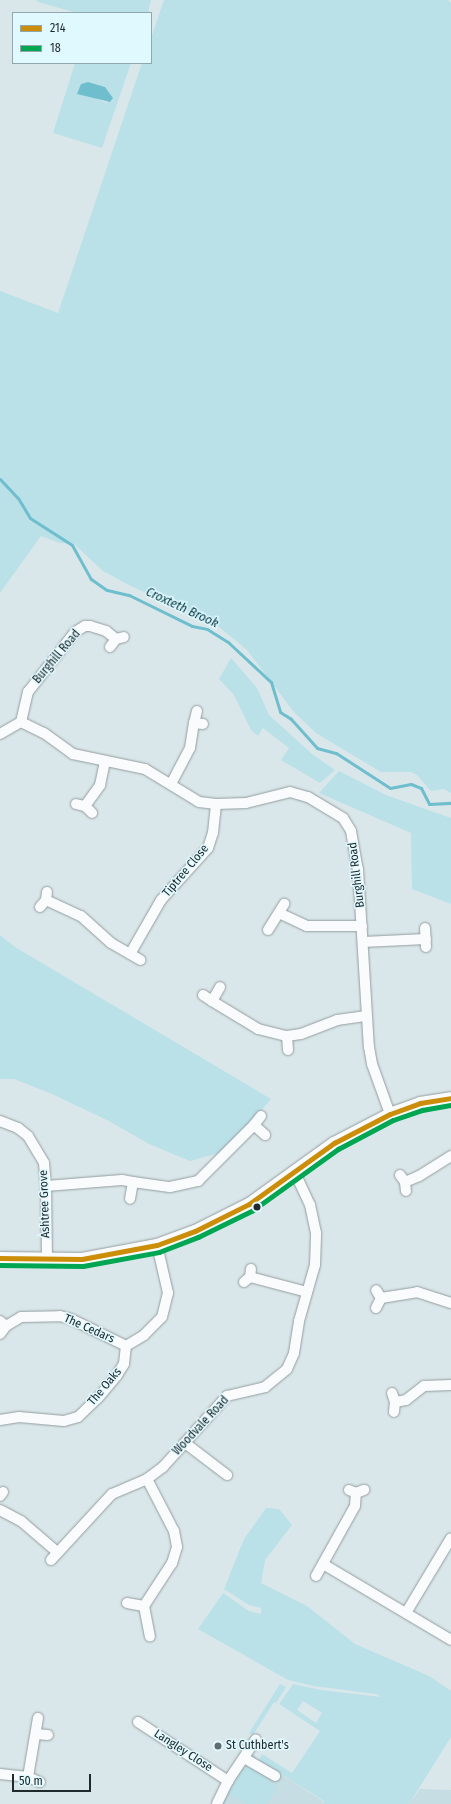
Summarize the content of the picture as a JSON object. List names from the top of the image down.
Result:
{
  "streets": {
    "street": [
      "Burghill Road",
      "Tiptree Close",
      "Ashtree Grove",
      "The Cedars",
      "The Oaks",
      "Woodvale Road",
      "Langley Close"
    ]
  },
  "crossings": [
    ["Burghill Road", "Tiptree Close"],
    ["The Cedars", "The Oaks"]
  ],
  "water": ["Croxteth Brook"],
  "places": ["St Cuthbert's"],
  "lines": ["transit line 214", "transit line 18"],
  "legend": ["214", "18"],
  "scale_bar": "50 m"
}
